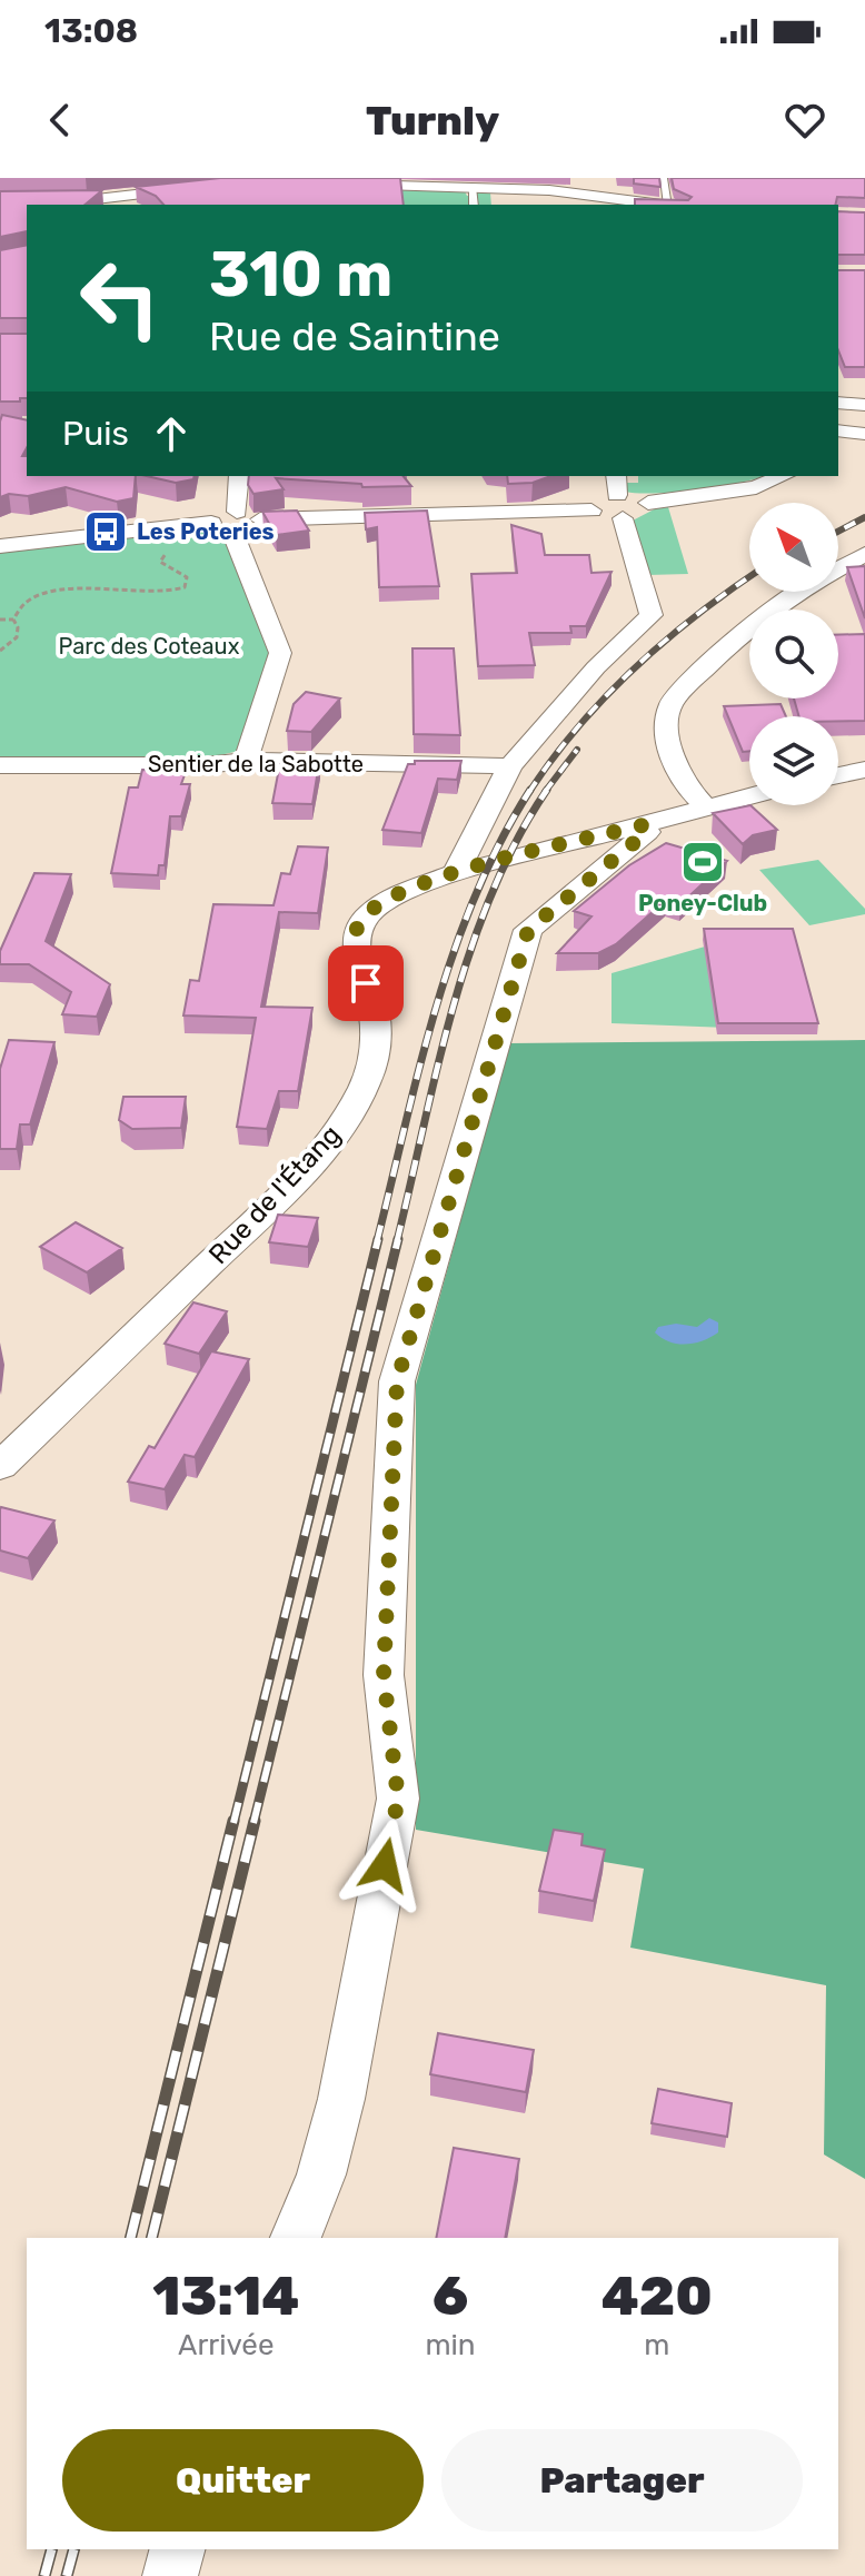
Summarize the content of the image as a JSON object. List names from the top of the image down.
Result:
{
  "streets": {
    "street": ["Sentier de la Sabotte", "Rue de l'Étang"]
  },
  "parks": ["Parc des Coteaux"],
  "places": {
    "bus stop": ["Les Poteries"],
    "sports": ["Poney-Club"]
  },
  "north": "top left",
  "page": {
    "status": "13:08",
    "header": "Turnly",
    "turn": ["310 m", "Rue de Saintine"],
    "then": "Puis",
    "eta": [
      "13:14",
      "Arrivée",
      "6",
      "min",
      "420",
      "m"
    ],
    "buttons": ["Quitter", "Partager"]
  }
}
